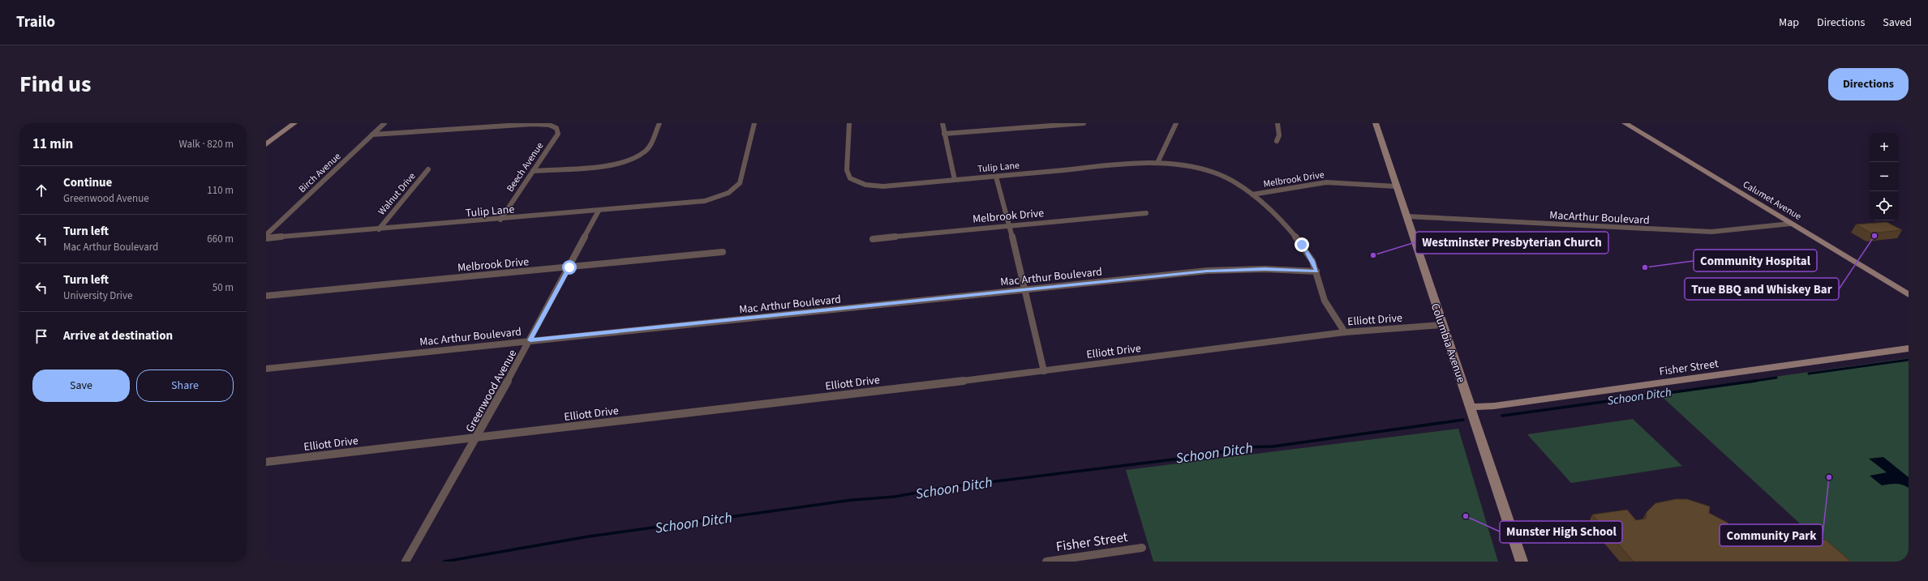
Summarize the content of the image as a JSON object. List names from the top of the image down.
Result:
{
  "streets": {
    "street": [
      "Beech Avenue",
      "Tulip Lane",
      "Birch Avenue",
      "Melbrook Drive",
      "Walnut Drive",
      "Calumet Avenue",
      "MacArthur Boulevard",
      "Mac Arthur Boulevard",
      "Elliott Drive",
      "Columbia Avenue",
      "Fisher Street",
      "Greenwood Avenue"
    ]
  },
  "crossings": [
    ["Beech Avenue", "Tulip Lane"],
    ["Beech Avenue", "Birch Avenue"],
    ["Tulip Lane", "Melbrook Drive"],
    ["Tulip Lane", "Walnut Drive"],
    ["Tulip Lane", "Mac Arthur Boulevard"],
    ["Tulip Lane", "Elliott Drive"],
    ["Tulip Lane", "Greenwood Avenue"],
    ["Melbrook Drive", "Columbia Avenue"],
    ["Melbrook Drive", "Greenwood Avenue"],
    ["Calumet Avenue", "MacArthur Boulevard"],
    ["MacArthur Boulevard", "Columbia Avenue"],
    ["Mac Arthur Boulevard", "Greenwood Avenue"],
    ["Elliott Drive", "Columbia Avenue"],
    ["Elliott Drive", "Greenwood Avenue"],
    ["Columbia Avenue", "Fisher Street"]
  ],
  "water": ["Schoon Ditch"],
  "places": [
    "True BBQ and Whiskey Bar",
    "Westminster Presbyterian Church",
    "Community Hospital",
    "Community Park",
    "Munster High School"
  ],
  "page": {
    "header": "Trailo",
    "nav": ["Map", "Directions", "Saved"],
    "title": "Find us",
    "buttons": [
      "Directions",
      ["Save", "Share"]
    ],
    "heading": ["11 min", "Walk · 820 m"],
    "map_buttons": ["+", "−"],
    "list": [
      ["Continue", "Greenwood Avenue", "110 m"],
      ["Turn left", "Mac Arthur Boulevard", "660 m"],
      ["Turn left", "University Drive", "50 m"],
      "Arrive at destination"
    ]
  }
}
